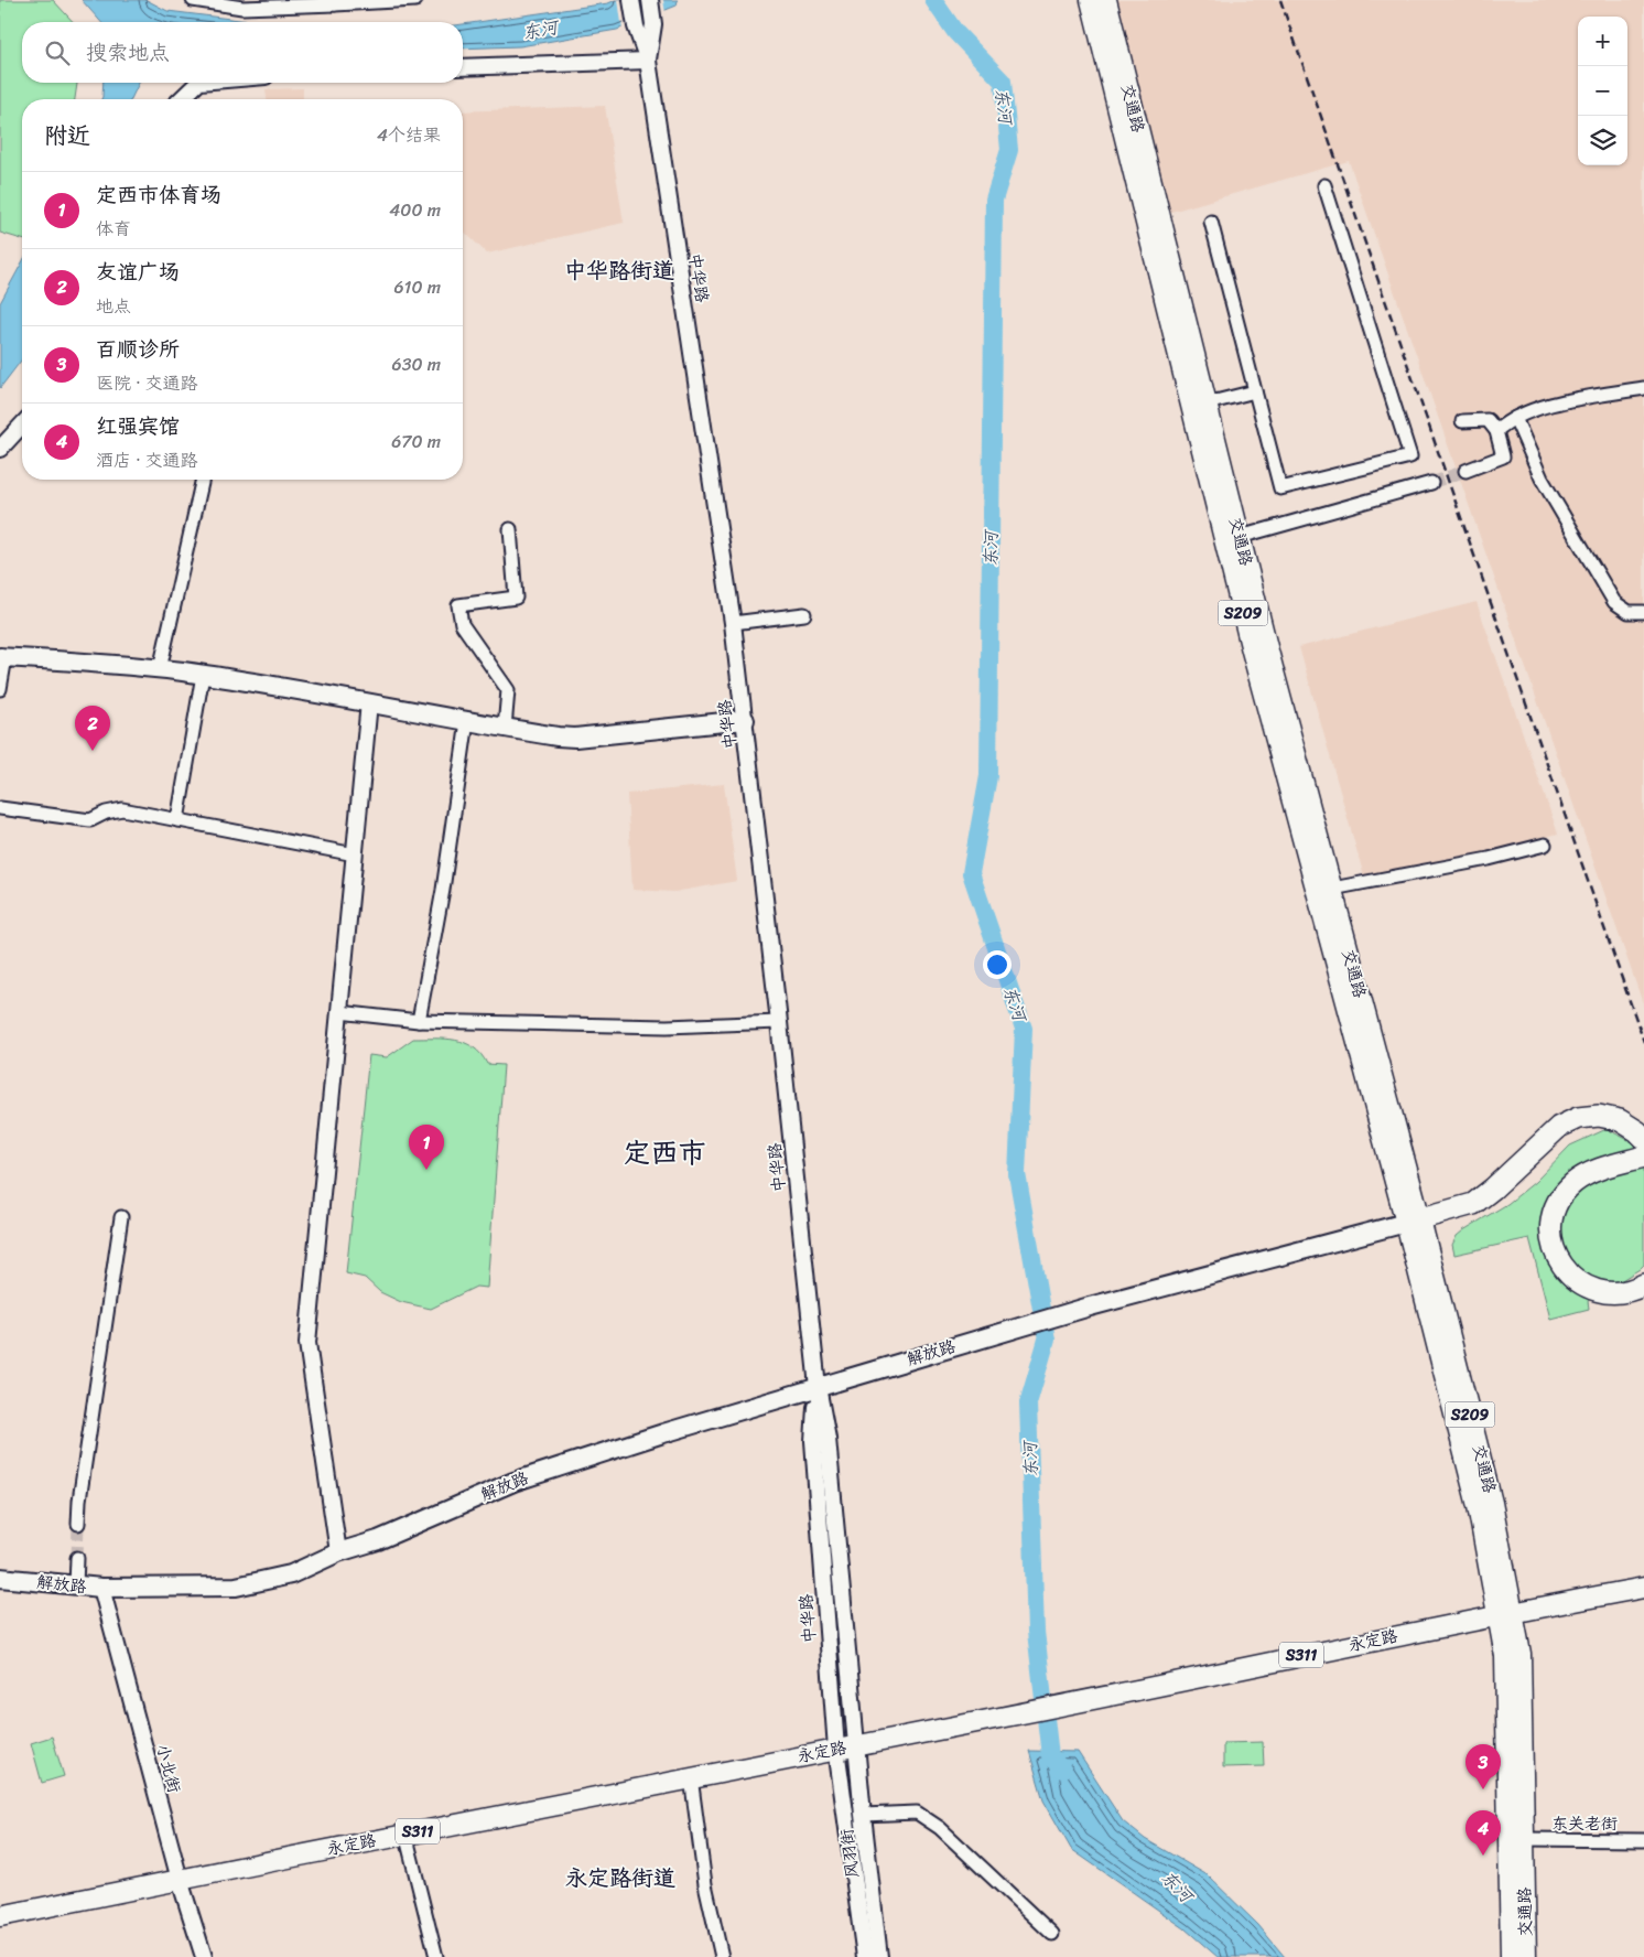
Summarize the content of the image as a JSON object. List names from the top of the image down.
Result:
{
  "streets": {
    "main road": [
      "交通路",
      "S209",
      "解放路",
      "永定路",
      "S311"
    ],
    "street": [
      "中华路",
      "小北街",
      "东关老街",
      "风羽街"
    ]
  },
  "crossings": [
    ["交通路", "解放路"],
    ["交通路", "永定路"],
    ["交通路", "东关老街"],
    ["中华路", "解放路"],
    ["中华路", "永定路"],
    ["中华路", "风羽街"],
    ["解放路", "小北街"],
    ["永定路", "小北街"],
    ["永定路", "风羽街"]
  ],
  "districts": ["中华路街道", "定西市", "永定路街道"],
  "water": ["东河"],
  "page": {
    "map_buttons": ["+", "−"],
    "search": "搜索地点",
    "heading": ["附近", "4个结果"],
    "list": [
      {
        "mark": "1",
        "name": "定西市体育场",
        "note": "体育",
        "value": "400 m"
      },
      {
        "mark": "2",
        "name": "友谊广场",
        "note": "地点",
        "value": "610 m"
      },
      {
        "mark": "3",
        "name": "百顺诊所",
        "note": "医院 · 交通路",
        "value": "630 m"
      },
      {
        "mark": "4",
        "name": "红强宾馆",
        "note": "酒店 · 交通路",
        "value": "670 m"
      }
    ],
    "pins": [
      "2",
      "1",
      "3",
      "4"
    ]
  }
}
